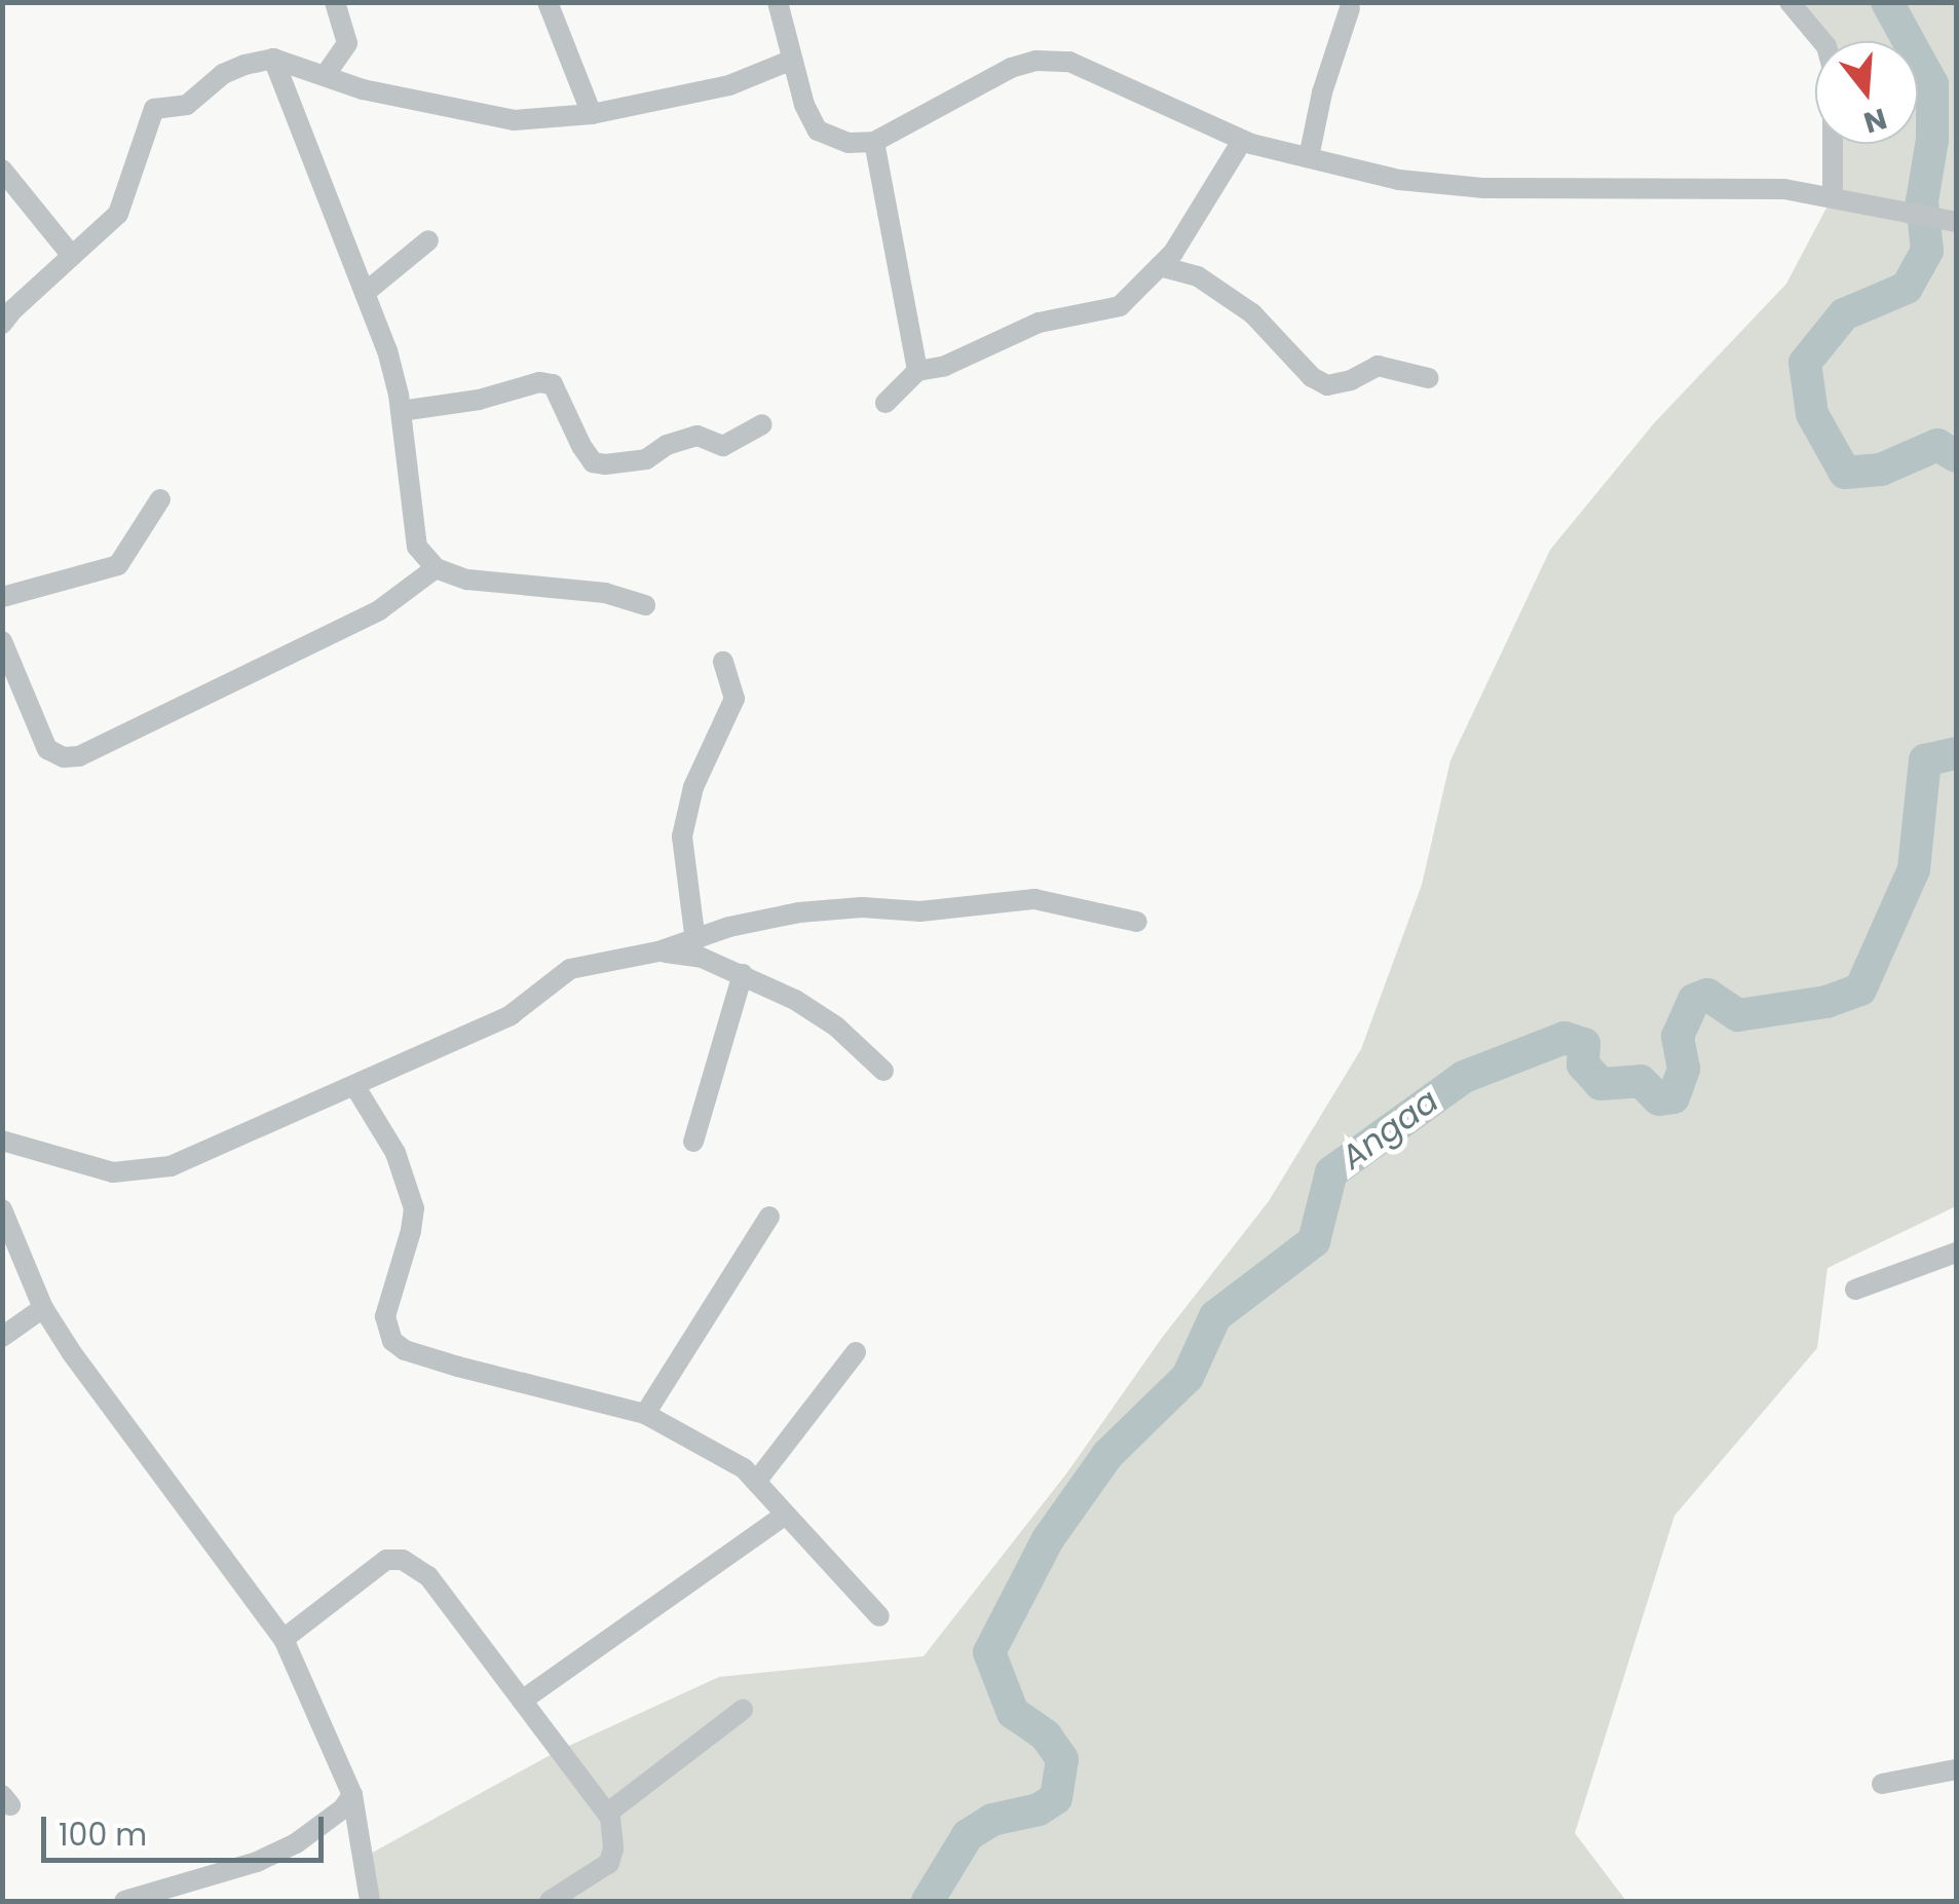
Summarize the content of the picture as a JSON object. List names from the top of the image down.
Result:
{
  "water": ["Angaa"],
  "scale_bar": "100 m",
  "north": "bottom"
}
